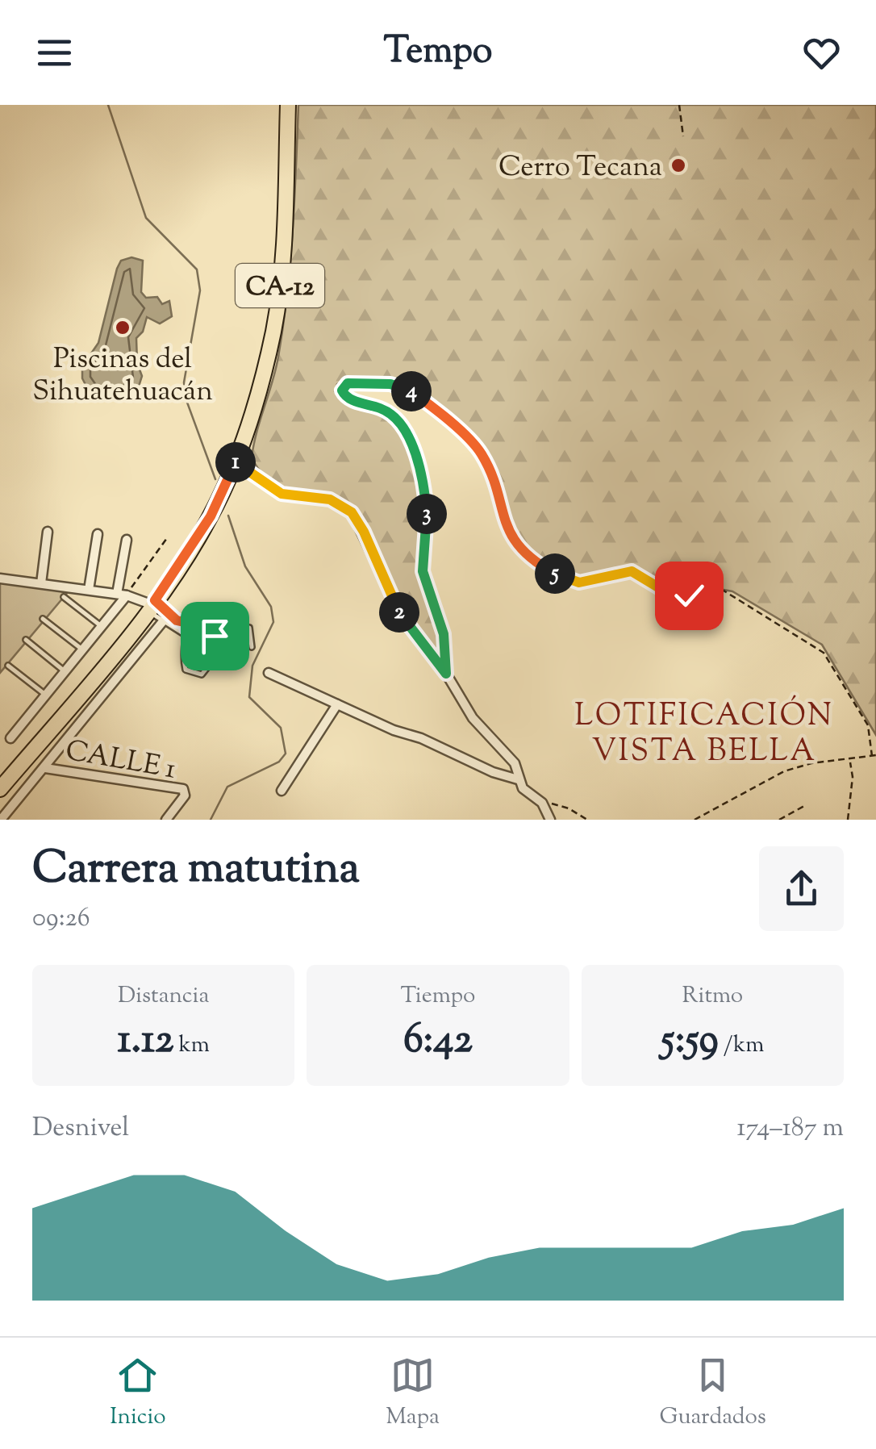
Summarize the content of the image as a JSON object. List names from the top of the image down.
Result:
{
  "streets": {
    "main road": ["CA-12"],
    "street": ["CALLE 1"]
  },
  "districts": ["LOTIFICACIÓN VISTA BELLA"],
  "places": ["Cerro Tecana", "Piscinas del Sihuatehuacán"],
  "page": {
    "header": "Tempo",
    "pins": [
      "4",
      "1",
      "3",
      "5",
      "2"
    ],
    "heading": ["Carrera matutina", "09:26"],
    "stats": [
      ["Distancia", "1.12 km"],
      ["Tiempo", "6:42"],
      ["Ritmo", "5:59 /km"]
    ],
    "chart": ["Desnivel", "174–187 m"],
    "tabs": ["Inicio", "Mapa", "Guardados"]
  }
}
